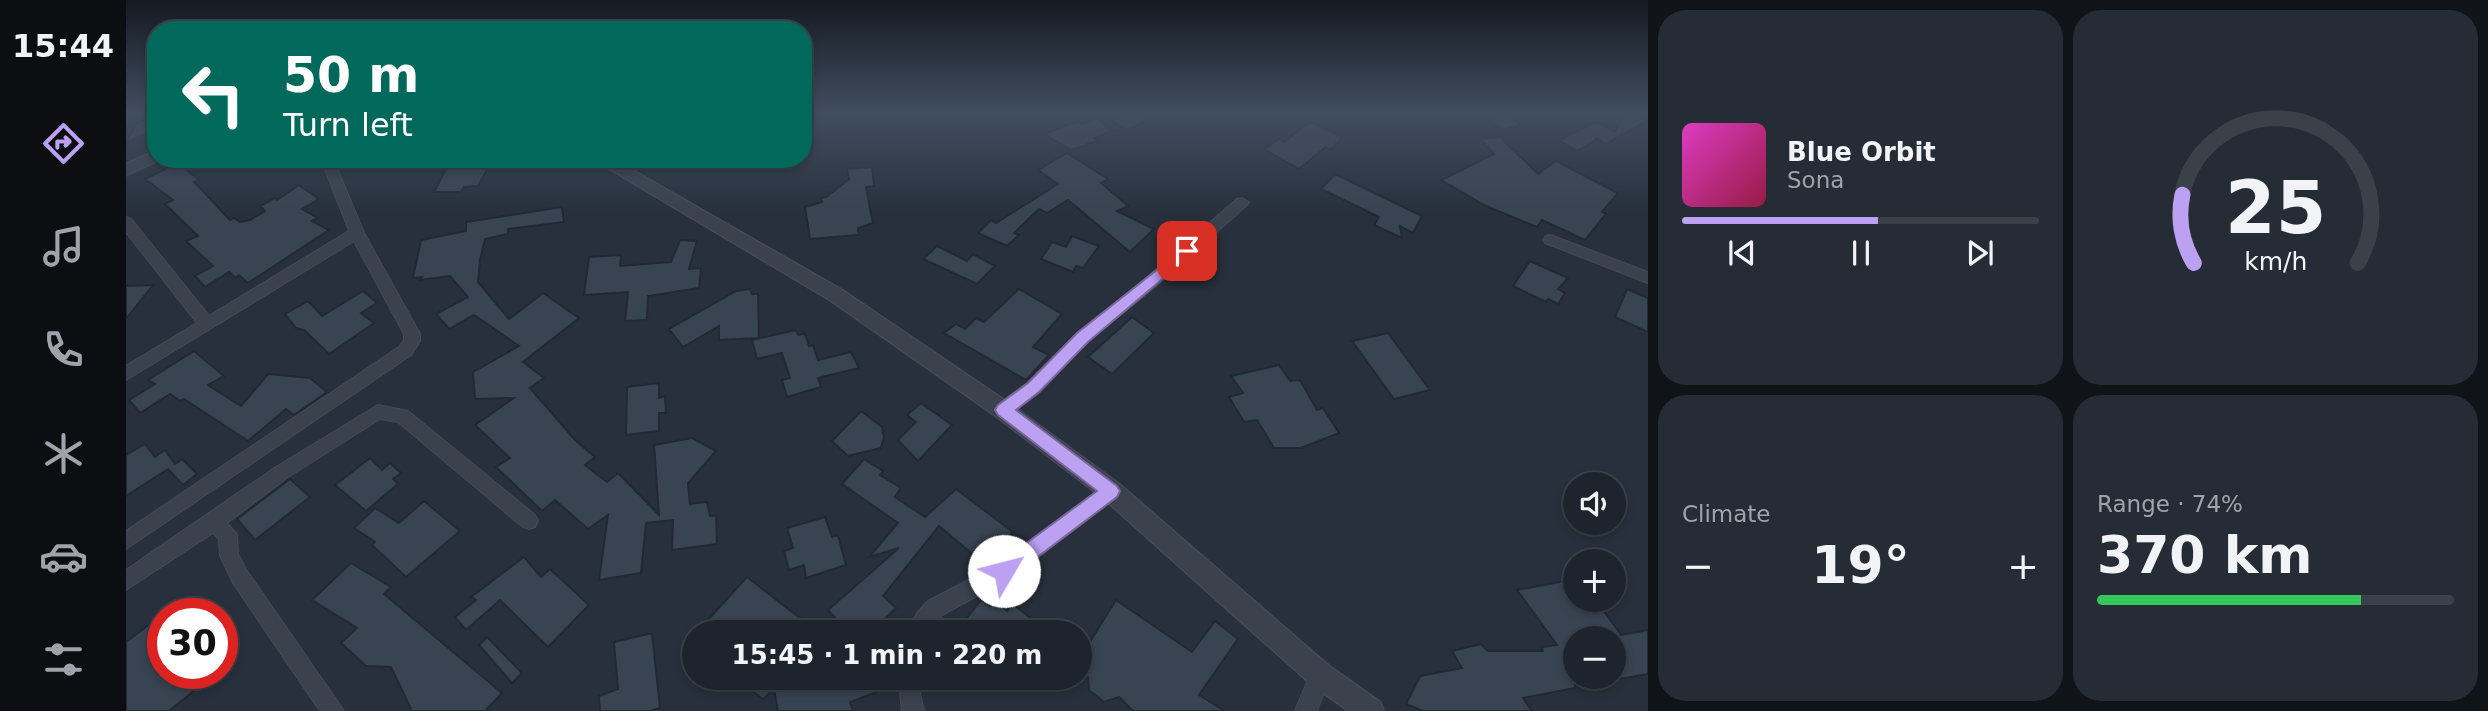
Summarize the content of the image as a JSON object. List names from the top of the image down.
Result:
{
  "page": {
    "tabs": "15:44",
    "turn": ["50 m", "Turn left"],
    "song": ["Blue Orbit", "Sona"],
    "tile": [
      "Climate",
      ["Range · 74%", "370 km"]
    ],
    "map_buttons": ["+", "−"],
    "heat": ["−", "19°", "+"],
    "limit": "30",
    "trip": "15:45 · 1 min · 220 m",
    "gauge": ["25", "km/h"]
  }
}
